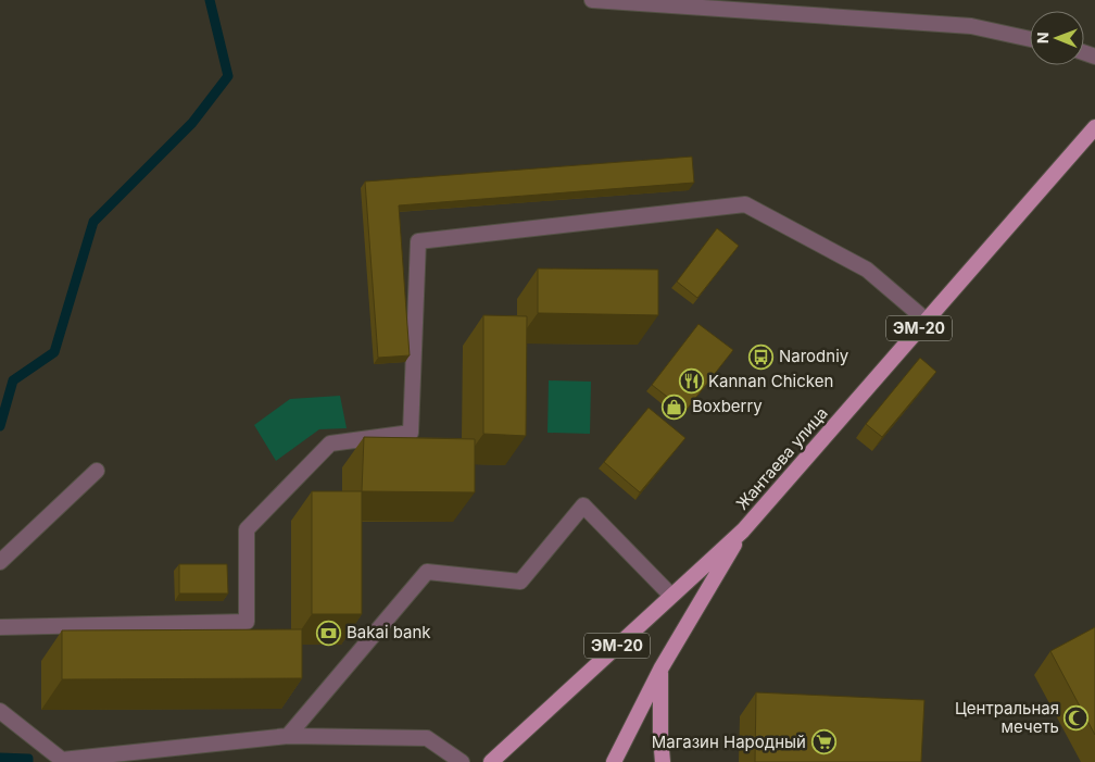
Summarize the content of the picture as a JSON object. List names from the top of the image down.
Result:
{
  "streets": {
    "main road": ["ЭМ-20", "Жантаева улица"]
  },
  "crossings": [
    ["ЭМ-20", "Жантаева улица"]
  ],
  "places": {
    "bus stop": ["Narodniy"],
    "restaurant": ["Kannan Chicken"],
    "shop": ["Boxberry"],
    "bank": ["Bakai bank"],
    "mosque": ["Центральная мечеть"],
    "supermarket": ["Магазин Народный"]
  },
  "north": "left"
}
